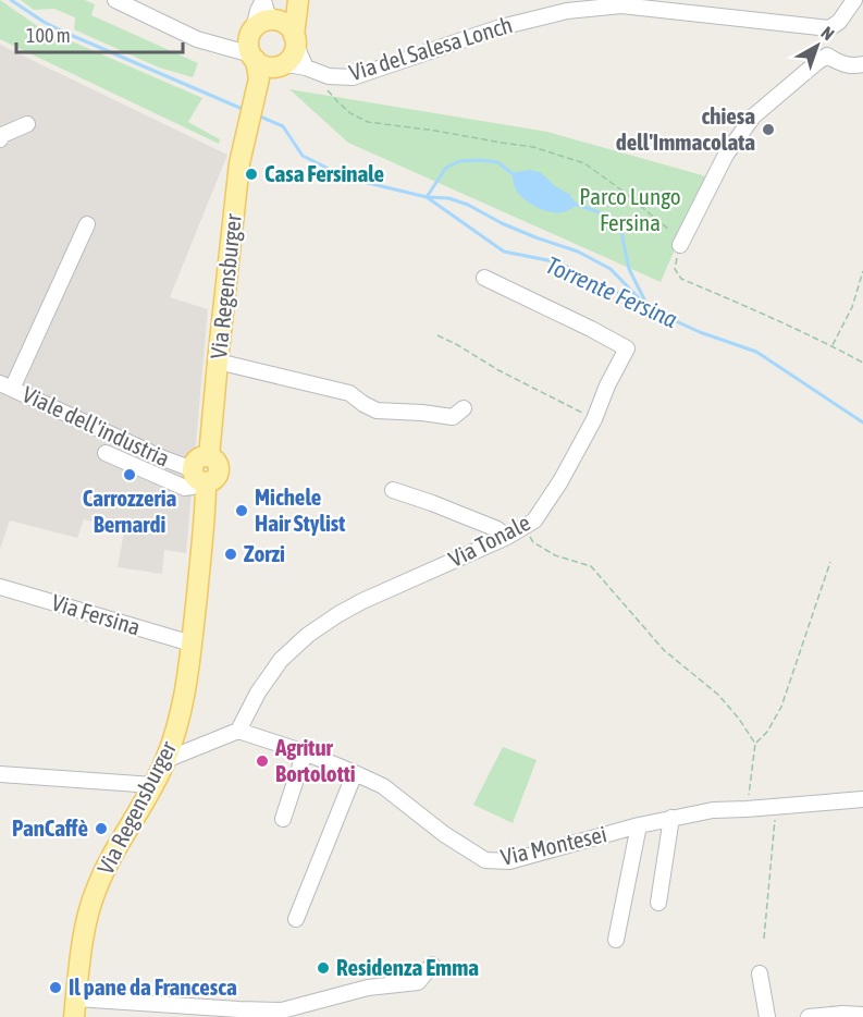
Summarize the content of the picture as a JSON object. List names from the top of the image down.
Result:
{
  "streets": {
    "main road": ["Via Regensburger"],
    "street": [
      "Via del Salesa Lonch",
      "Viale dell'industria",
      "Via Tonale",
      "Via Fersina",
      "Via Montesei"
    ]
  },
  "crossings": [
    ["Via del Salesa Lonch", "Via Regensburger"],
    ["Via Regensburger", "Viale dell'industria"],
    ["Via Regensburger", "Via Fersina"],
    ["Via Tonale", "Via Montesei"]
  ],
  "water": ["Torrente Fersina"],
  "parks": ["Parco Lungo Fersina"],
  "places": [
    "chiesa dell'Immacolata",
    "Casa Fersinale",
    "Carrozzeria Bernardi",
    "Michele Hair Stylist",
    "Zorzi",
    "Agritur Bortolotti",
    "PanCaffè",
    "Residenza Emma",
    "Il pane da Francesca"
  ],
  "scale_bar": "100 m",
  "north": "top right"
}
